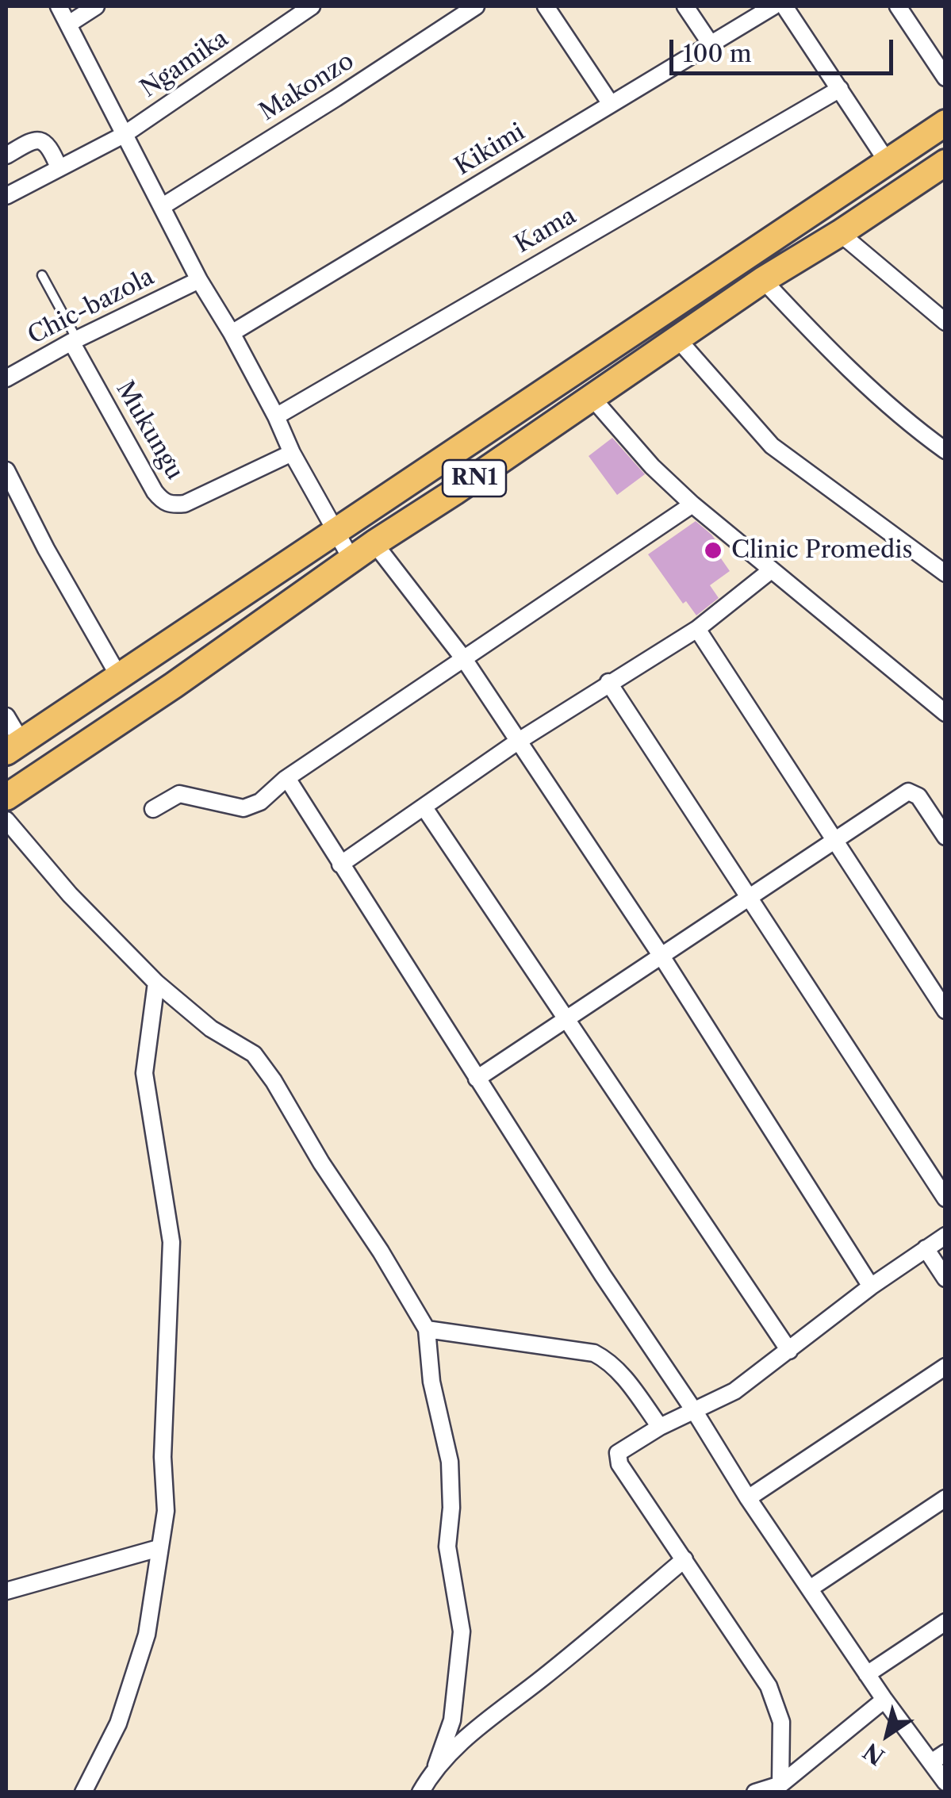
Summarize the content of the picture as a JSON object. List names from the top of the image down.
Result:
{
  "streets": {
    "highway": ["RN1"],
    "street": [
      "Ngamika",
      "Makonzo",
      "Kikimi",
      "Kama",
      "Chic-bazola",
      "Mukungu"
    ]
  },
  "crossings": [
    ["Chic-bazola", "Mukungu"]
  ],
  "places": ["Clinic Promedis"],
  "scale_bar": "100 m",
  "north": "bottom left"
}
